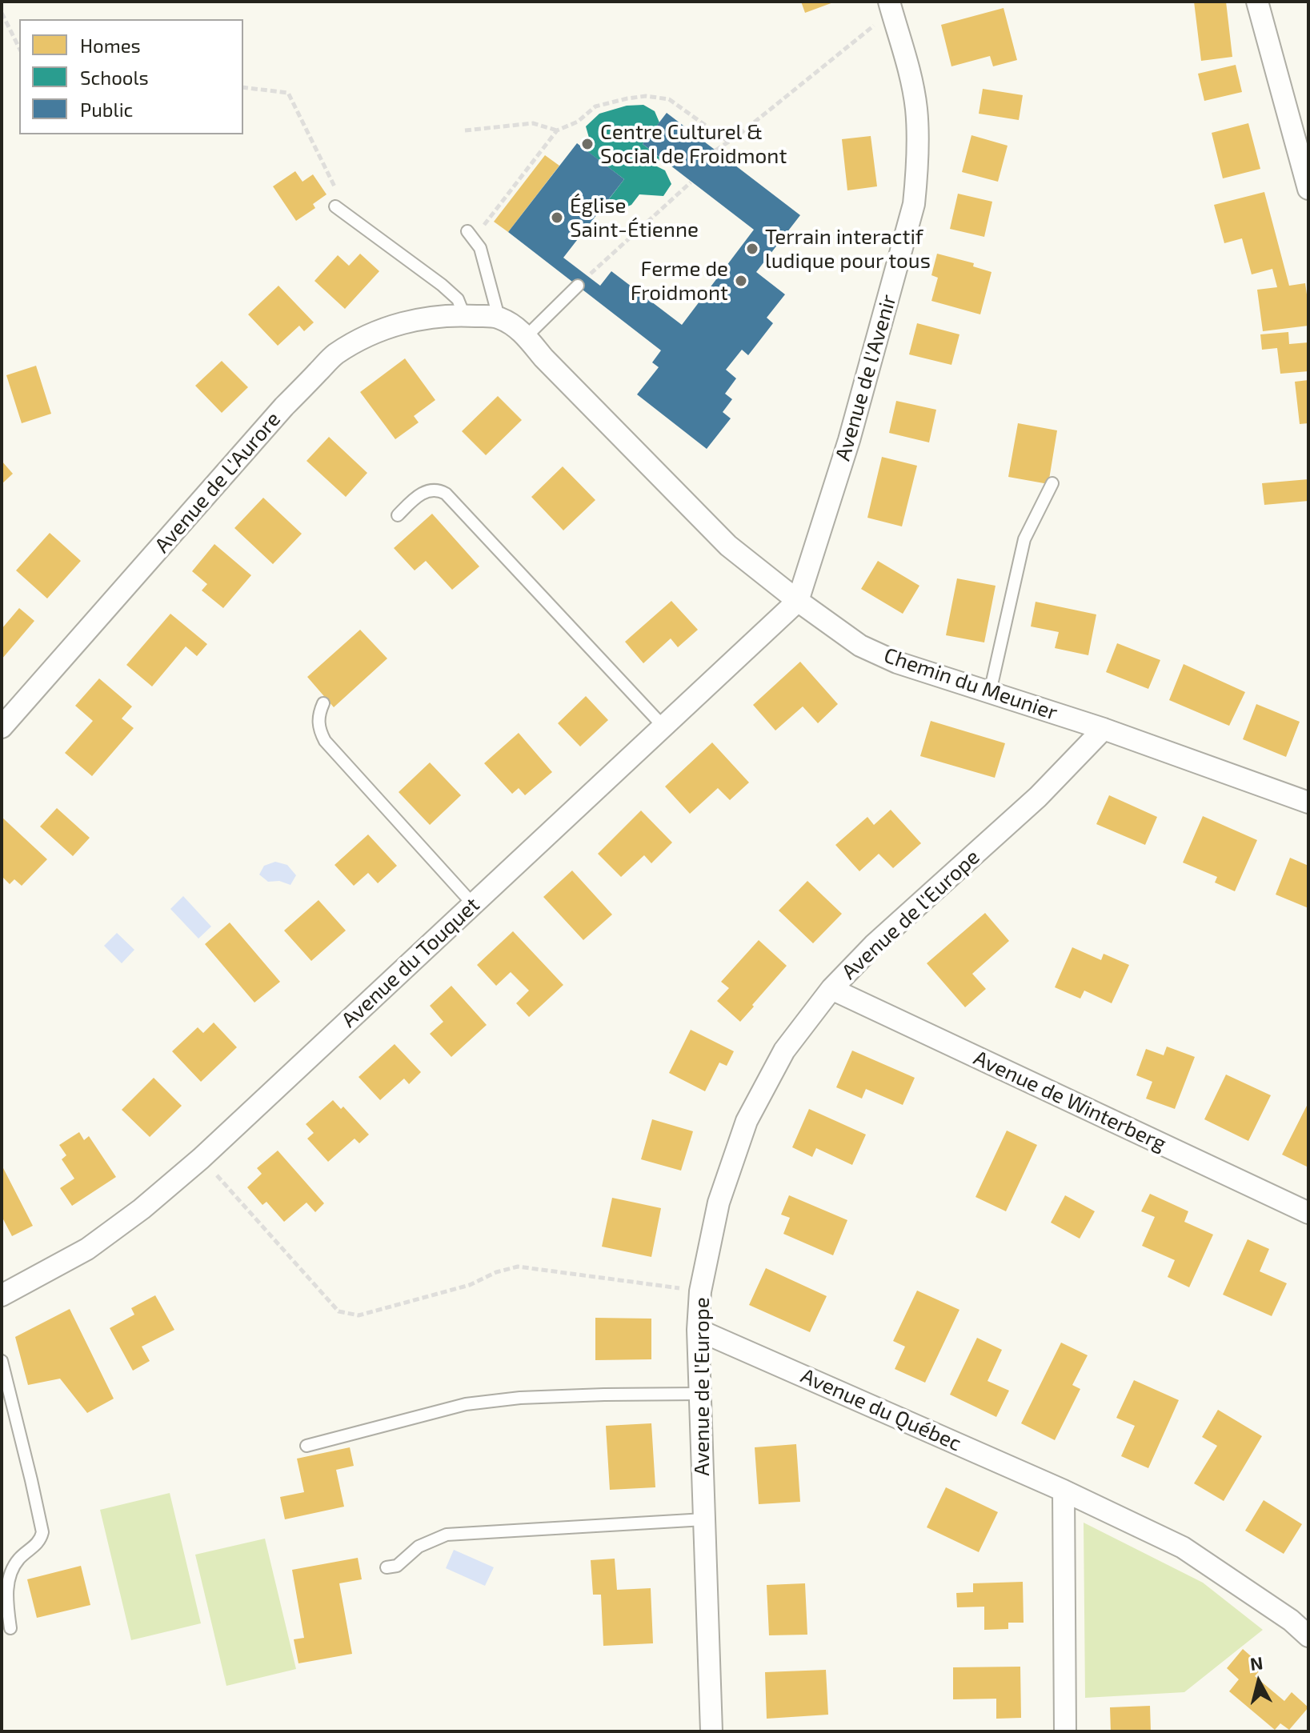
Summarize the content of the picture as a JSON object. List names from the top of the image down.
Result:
{
  "streets": {
    "street": [
      "Avenue de l'Avenir",
      "Avenue de L'Aurore",
      "Chemin du Meunier",
      "Avenue de l'Europe",
      "Avenue du Touquet",
      "Avenue de Winterberg",
      "Avenue du Québec"
    ]
  },
  "crossings": [
    ["Avenue de l'Avenir", "Chemin du Meunier"],
    ["Avenue de l'Avenir", "Avenue du Touquet"],
    ["Avenue de L'Aurore", "Chemin du Meunier"],
    ["Chemin du Meunier", "Avenue de l'Europe"],
    ["Chemin du Meunier", "Avenue du Touquet"],
    ["Avenue de l'Europe", "Avenue de Winterberg"],
    ["Avenue de l'Europe", "Avenue du Québec"]
  ],
  "places": [
    "Centre Culturel & Social de Froidmont",
    "Église Saint-Étienne",
    "Terrain interactif ludique pour tous",
    "Ferme de Froidmont"
  ],
  "legend": ["Homes", "Schools", "Public"],
  "north": "top"
}
